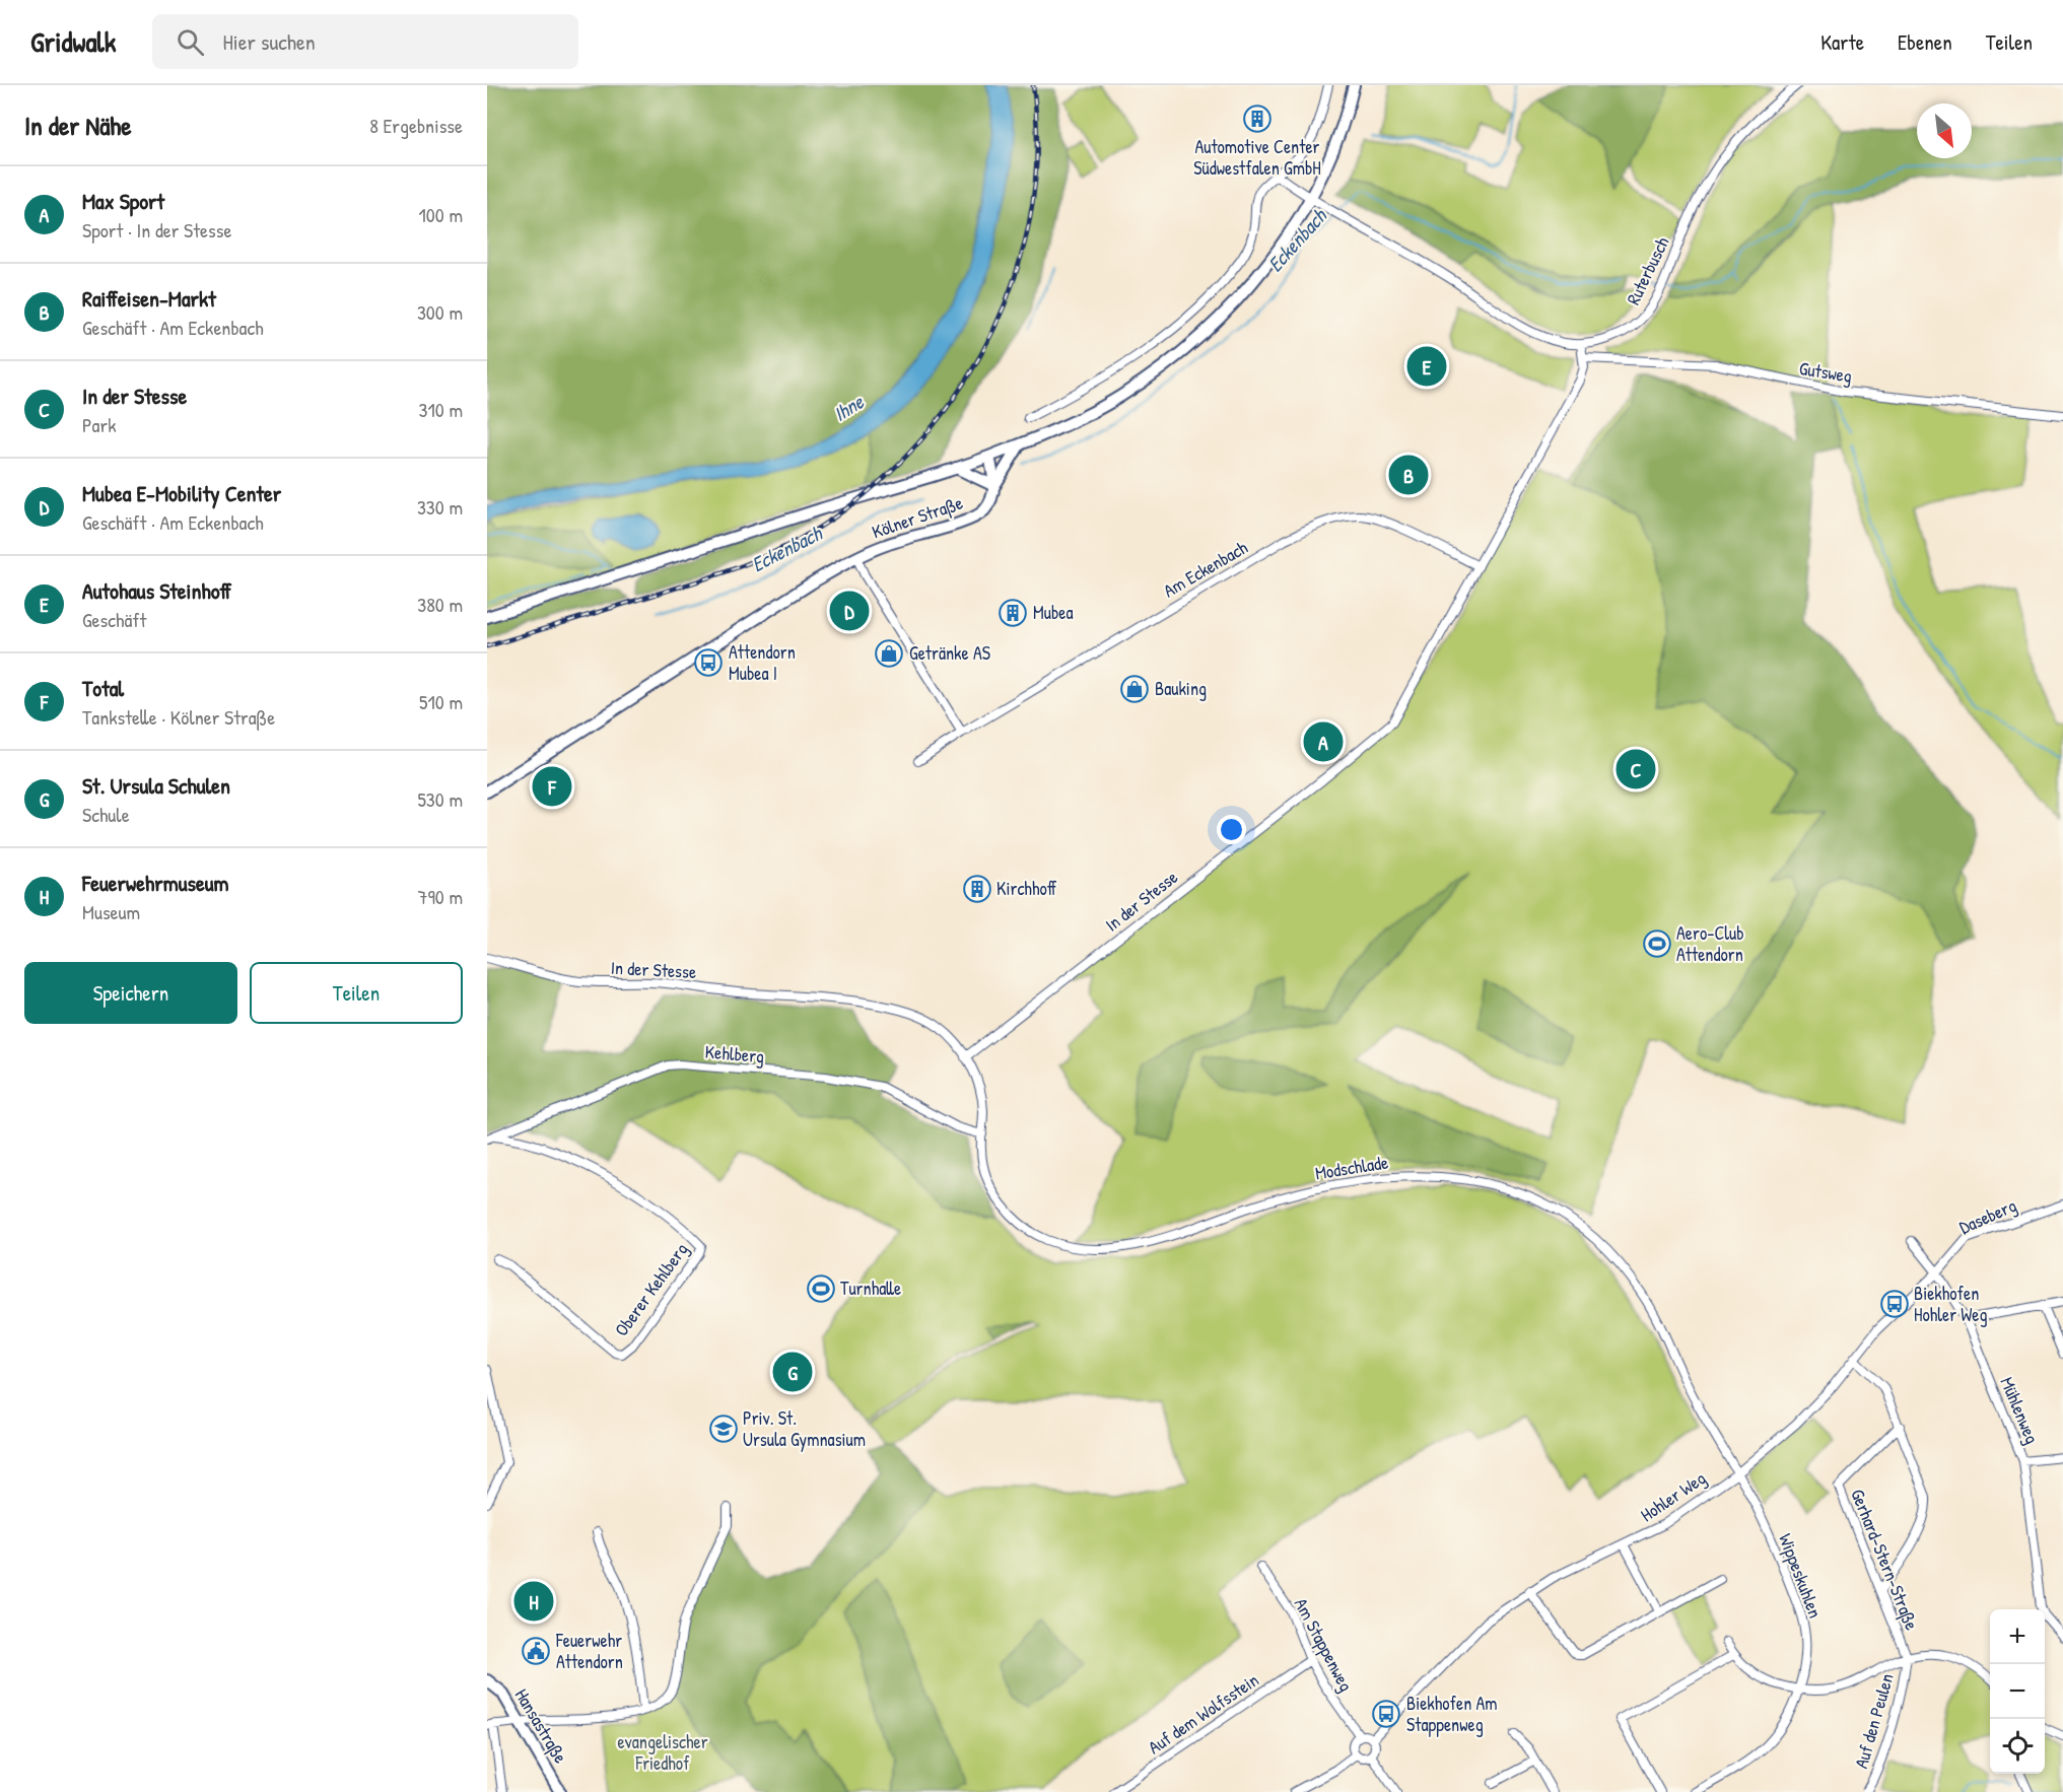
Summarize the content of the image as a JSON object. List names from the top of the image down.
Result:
{
  "streets": {
    "main road": ["Kölner Straße", "Hansastraße"],
    "street": [
      "Ruterbusch",
      "Gutsweg",
      "Am Eckenbach",
      "In der Stesse",
      "Kehlberg",
      "Modschlade",
      "Daseberg",
      "Oberer Kehlberg",
      "Mühlenweg",
      "Hohler Weg",
      "Gerhard-Stern-Straße",
      "Wippeskuhlen",
      "Am Stappenweg",
      "Auf dem Wolfsstein",
      "Auf den Peulen"
    ]
  },
  "crossings": [
    ["Gutsweg", "In der Stesse"],
    ["Am Eckenbach", "In der Stesse"],
    ["In der Stesse", "Modschlade"],
    ["Kehlberg", "Modschlade"],
    ["Kehlberg", "Oberer Kehlberg"],
    ["Modschlade", "Hohler Weg"],
    ["Modschlade", "Wippeskuhlen"],
    ["Daseberg", "Mühlenweg"],
    ["Daseberg", "Hohler Weg"],
    ["Mühlenweg", "Hohler Weg"],
    ["Hohler Weg", "Wippeskuhlen"],
    ["Hohler Weg", "Am Stappenweg"],
    ["Gerhard-Stern-Straße", "Auf den Peulen"],
    ["Am Stappenweg", "Auf dem Wolfsstein"]
  ],
  "water": ["Eckenbach", "Ihne"],
  "parks": ["evangelischer Friedhof"],
  "places": {
    "building": ["Automotive Center Südwestfalen GmbH", "Mubea", "Kirchhoff"],
    "shop": ["Getränke AS", "Bauking"],
    "bus stop": ["Attendorn Mubea I", "Biekhofen Hohler Weg", "Biekhofen Am Stappenweg"],
    "sports": ["Aero-Club Attendorn", "Turnhalle"],
    "school or university": ["Priv. St. Ursula Gymnasium"],
    "public building": ["Feuerwehr Attendorn"]
  },
  "north": "bottom right",
  "page": {
    "header": "Gridwalk",
    "search": "Hier suchen",
    "nav": ["Karte", "Ebenen", "Teilen"],
    "heading": ["In der Nähe", "8 Ergebnisse"],
    "list": [
      {
        "mark": "A",
        "name": "Max Sport",
        "note": "Sport · In der Stesse",
        "value": "100 m"
      },
      {
        "mark": "B",
        "name": "Raiffeisen-Markt",
        "note": "Geschäft · Am Eckenbach",
        "value": "300 m"
      },
      {
        "mark": "C",
        "name": "In der Stesse",
        "note": "Park",
        "value": "310 m"
      },
      {
        "mark": "D",
        "name": "Mubea E-Mobility Center",
        "note": "Geschäft · Am Eckenbach",
        "value": "330 m"
      },
      {
        "mark": "E",
        "name": "Autohaus Steinhoff",
        "note": "Geschäft",
        "value": "380 m"
      },
      {
        "mark": "F",
        "name": "Total",
        "note": "Tankstelle · Kölner Straße",
        "value": "510 m"
      },
      {
        "mark": "G",
        "name": "St. Ursula Schulen",
        "note": "Schule",
        "value": "530 m"
      },
      {
        "mark": "H",
        "name": "Feuerwehrmuseum",
        "note": "Museum",
        "value": "790 m"
      }
    ],
    "pins": [
      "E",
      "B",
      "D",
      "A",
      "C",
      "F",
      "G",
      "H"
    ],
    "buttons": ["Speichern", "Teilen"],
    "map_buttons": ["+", "−"]
  }
}
